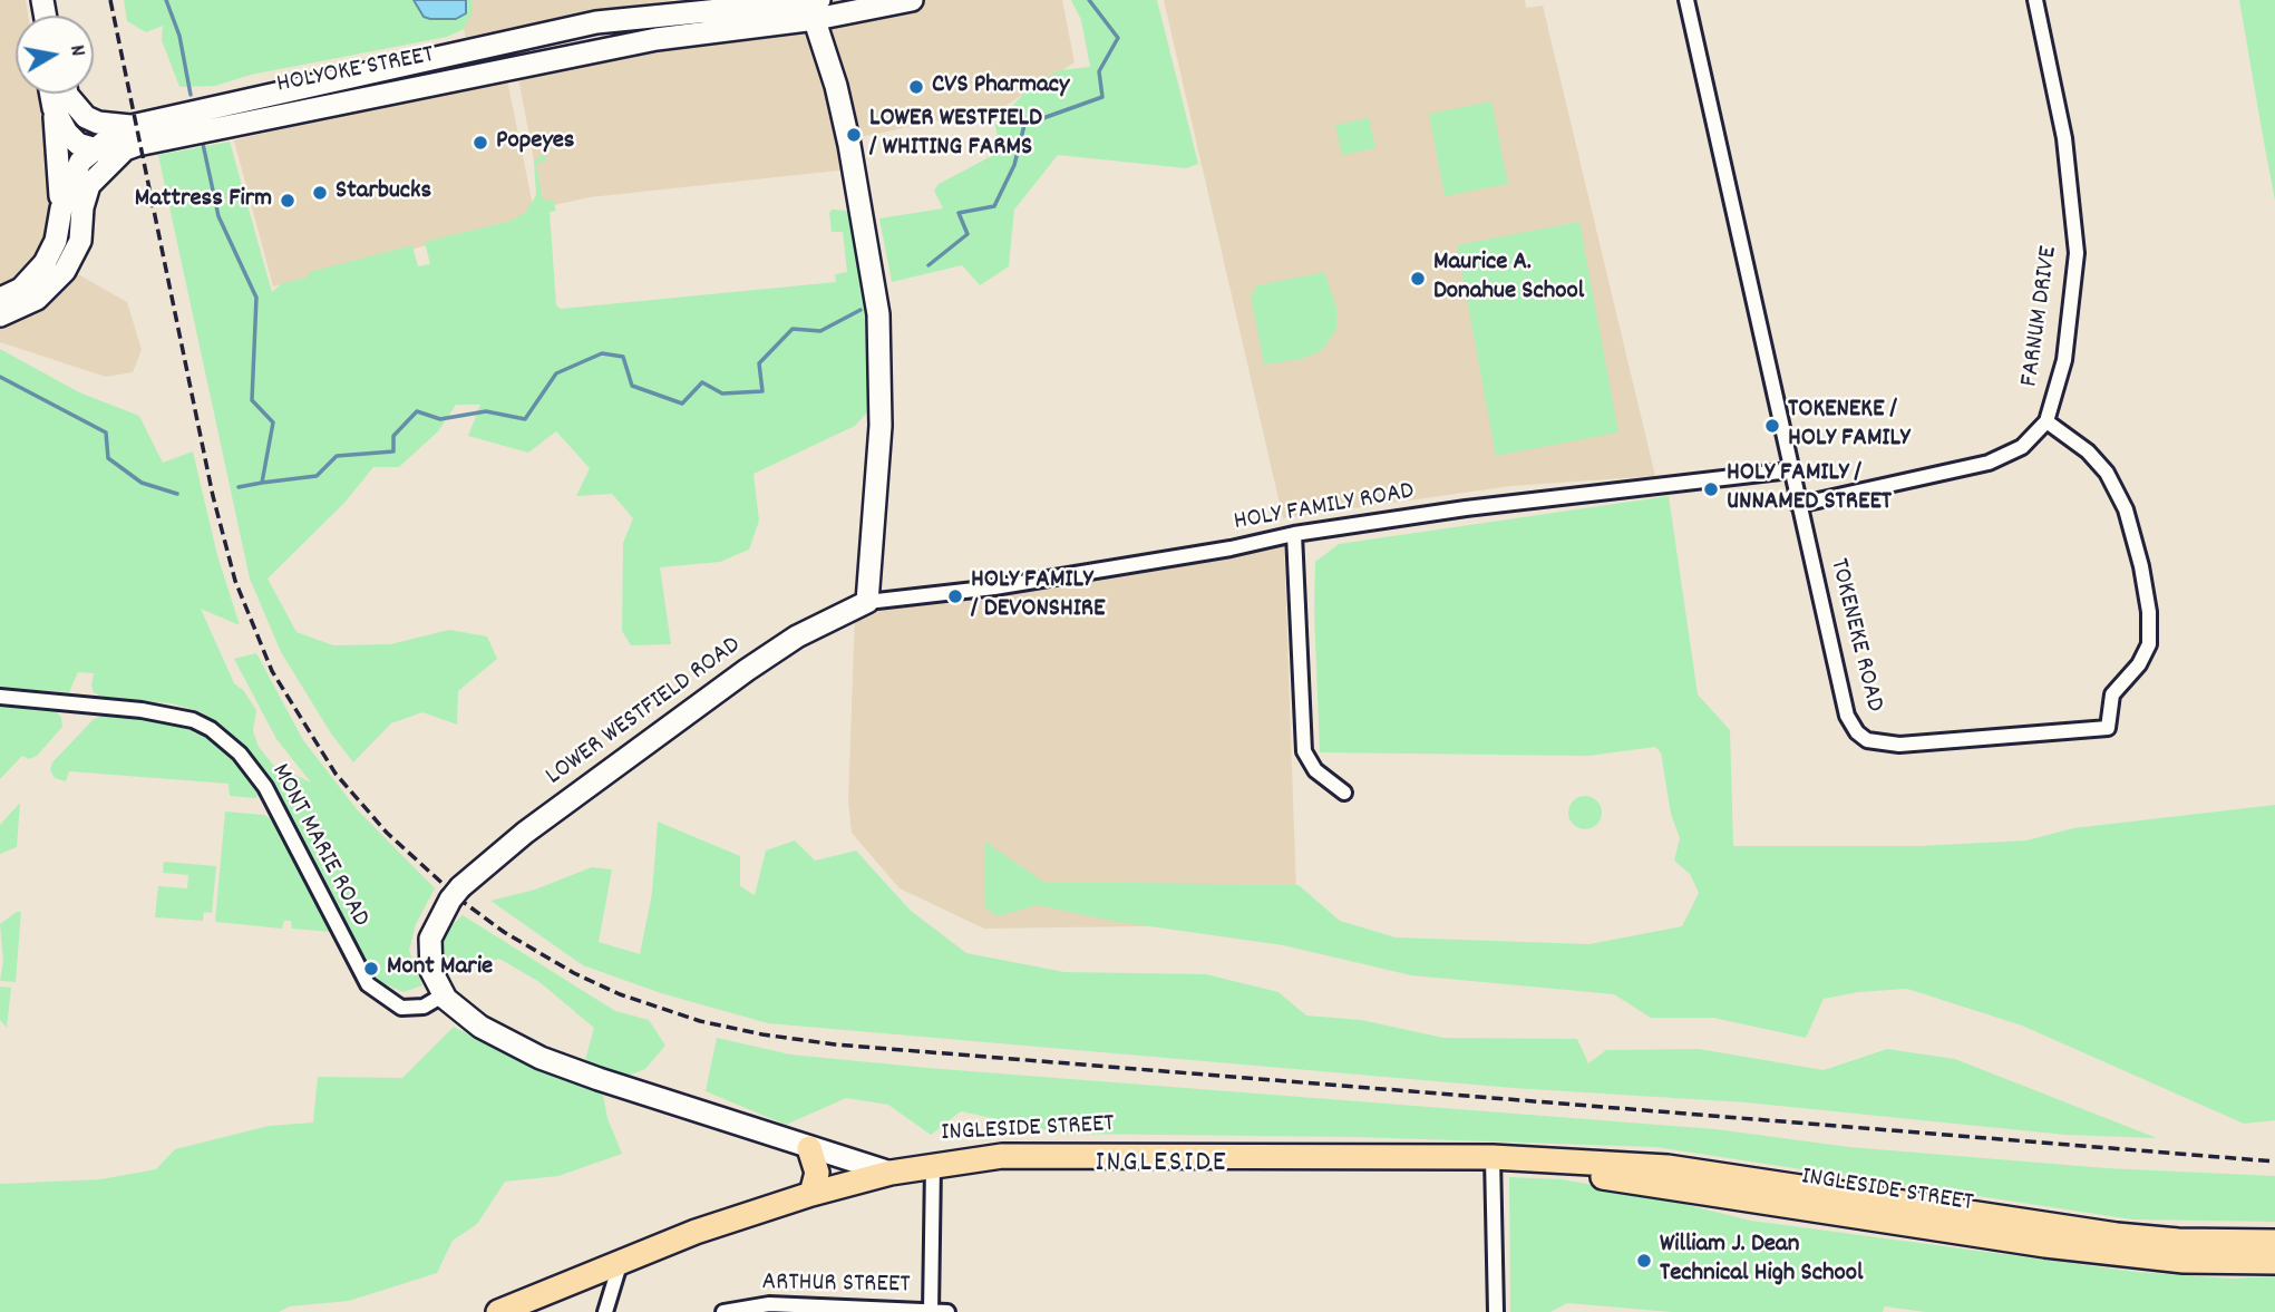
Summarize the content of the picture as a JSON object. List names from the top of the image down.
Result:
{
  "streets": {
    "main road": ["INGLESIDE STREET"],
    "street": [
      "HOLYOKE STREET",
      "FARNUM DRIVE",
      "HOLY FAMILY ROAD",
      "TOKENEKE ROAD",
      "LOWER WESTFIELD ROAD",
      "MONT MARIE ROAD",
      "ARTHUR STREET"
    ]
  },
  "crossings": [
    ["FARNUM DRIVE", "TOKENEKE ROAD"],
    ["HOLY FAMILY ROAD", "TOKENEKE ROAD"],
    ["HOLY FAMILY ROAD", "LOWER WESTFIELD ROAD"],
    ["LOWER WESTFIELD ROAD", "MONT MARIE ROAD"]
  ],
  "districts": ["INGLESIDE"],
  "places": [
    "CVS Pharmacy",
    "LOWER WESTFIELD / WHITING FARMS",
    "Popeyes",
    "Starbucks",
    "Mattress Firm",
    "Maurice A. Donahue School",
    "TOKENEKE / HOLY FAMILY",
    "HOLY FAMILY / UNNAMED STREET",
    "HOLY FAMILY / DEVONSHIRE",
    "Mont Marie",
    "William J. Dean Technical High School"
  ],
  "north": "right"
}
